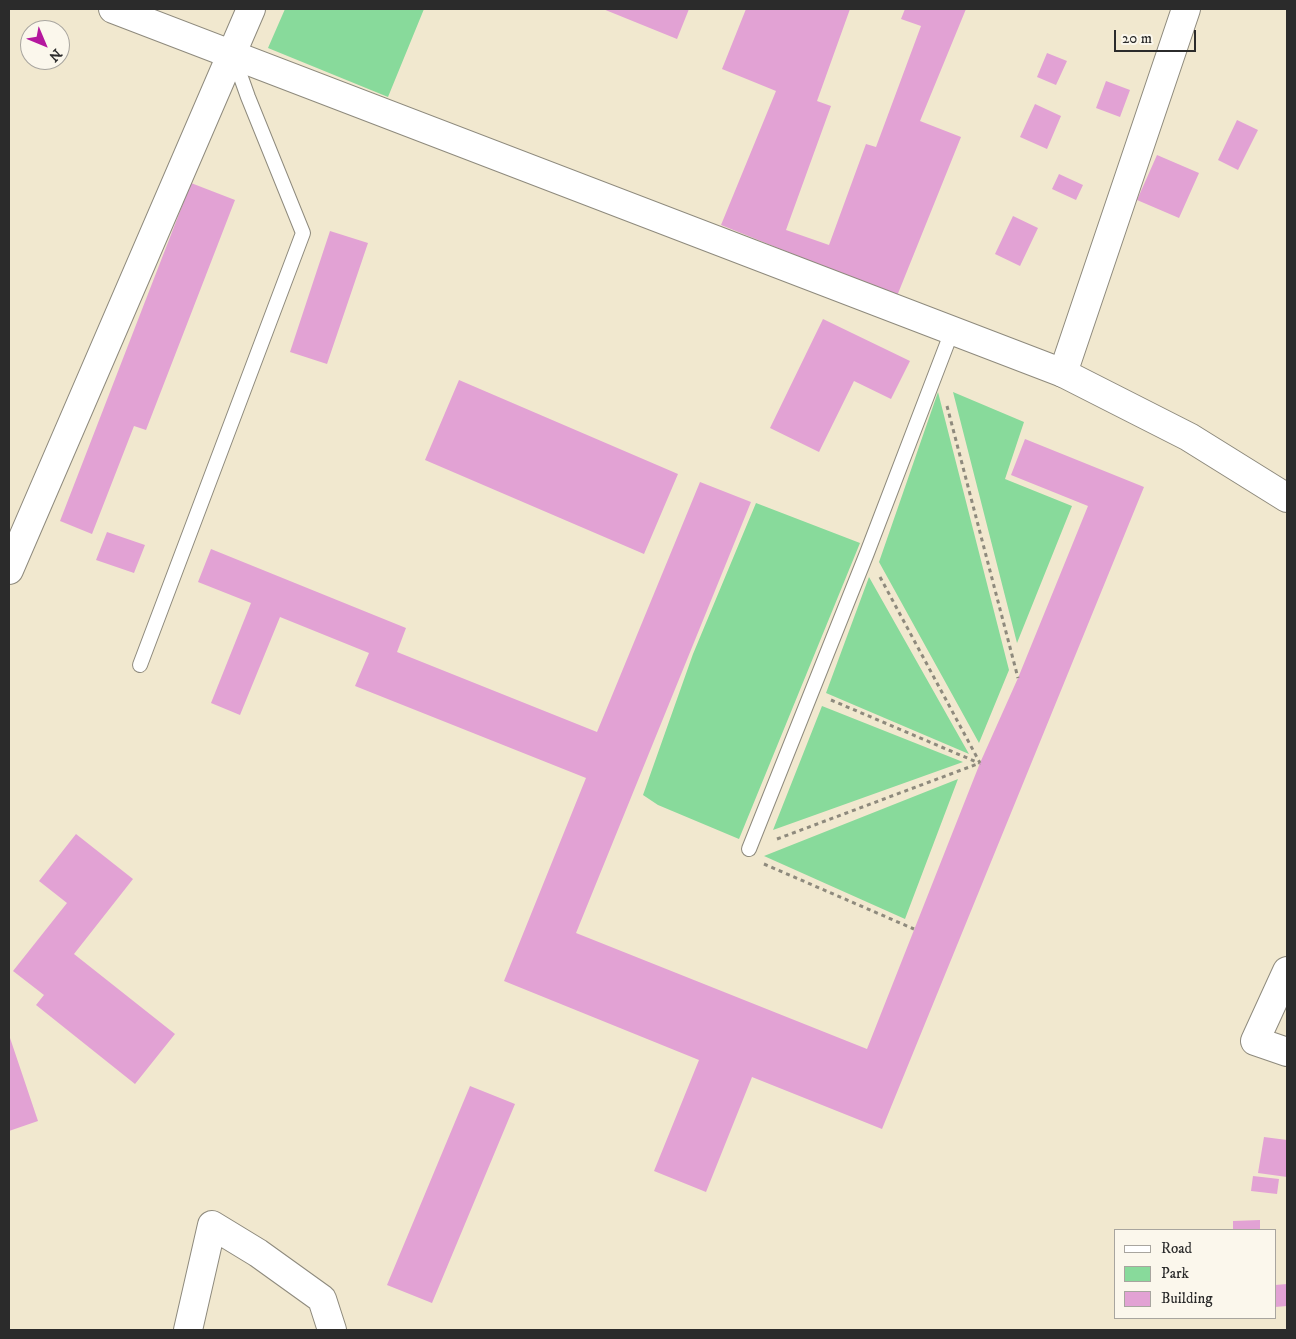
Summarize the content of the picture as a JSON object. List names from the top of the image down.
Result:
{
  "legend": ["Road", "Park", "Building"],
  "scale_bar": "20 m",
  "north": "bottom right"
}
